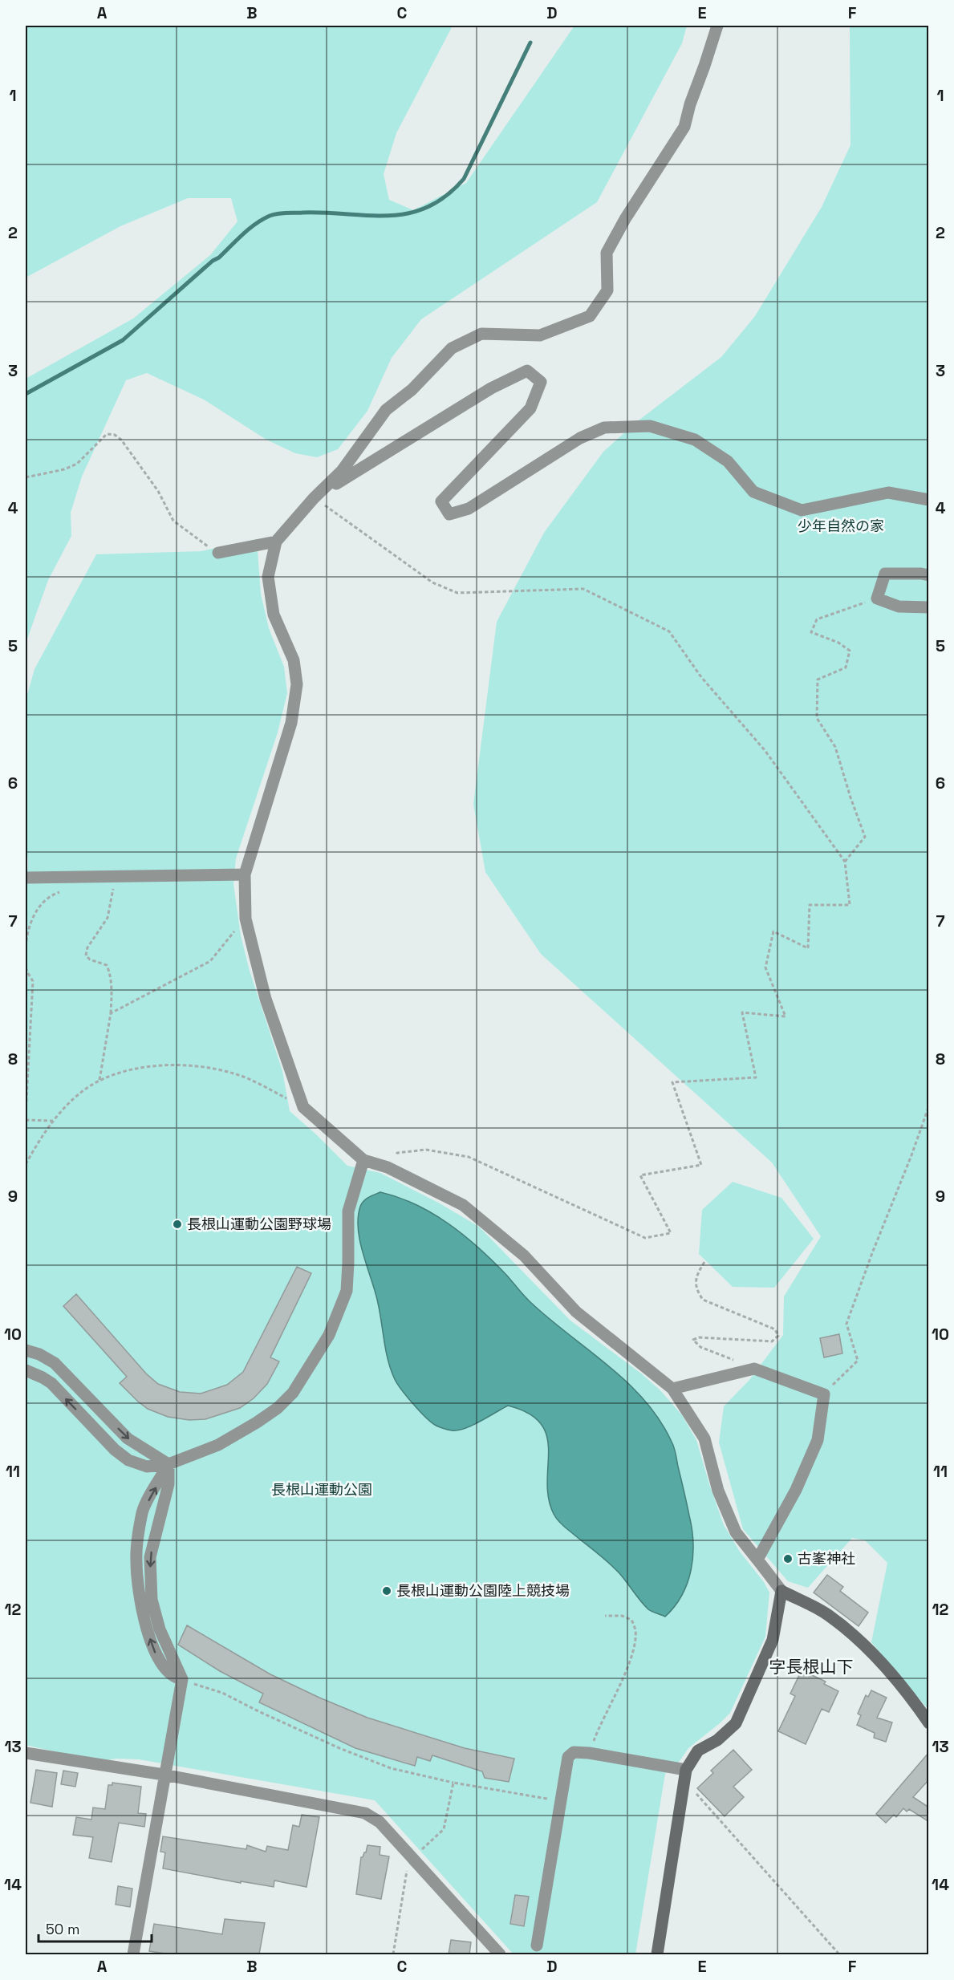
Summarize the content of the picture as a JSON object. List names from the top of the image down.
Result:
{
  "districts": ["字長根山下"],
  "parks": ["少年自然の家", "長根山運動公園"],
  "places": ["長根山運動公園野球場", "古峯神社", "長根山運動公園陸上競技場"],
  "scale_bar": "50 m",
  "grid": {
    "columns": [
      "A",
      "B",
      "C",
      "D",
      "E",
      "F"
    ],
    "rows": [
      "1",
      "2",
      "3",
      "4",
      "5",
      "6",
      "7",
      "8",
      "9",
      "10",
      "11",
      "12",
      "13",
      "14"
    ]
  }
}
